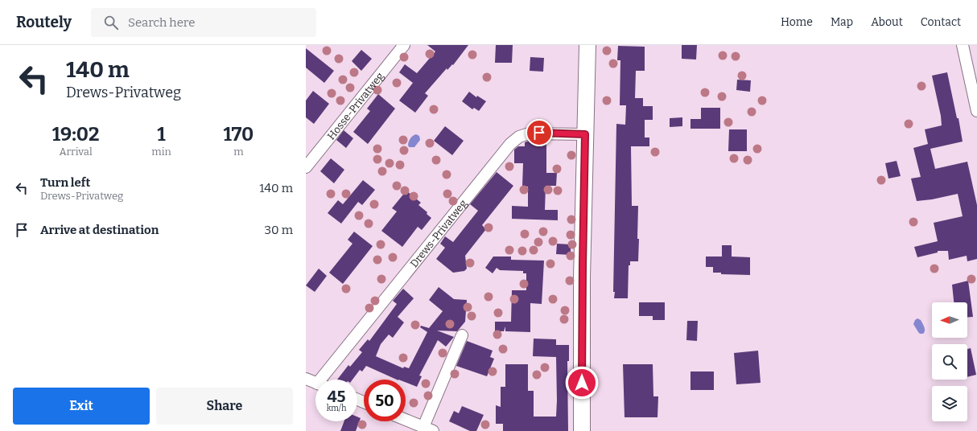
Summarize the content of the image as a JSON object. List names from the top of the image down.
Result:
{
  "streets": {
    "street": ["Hosse-Privatweg", "Drews-Privatweg"]
  },
  "north": "left",
  "page": {
    "header": "Routely",
    "search": "Search here",
    "nav": [
      "Home",
      "Map",
      "About",
      "Contact"
    ],
    "turn": ["140 m", "Drews-Privatweg"],
    "eta": [
      "19:02",
      "Arrival",
      "1",
      "min",
      "170",
      "m"
    ],
    "list": [
      {
        "name": "Turn left",
        "note": "Drews-Privatweg",
        "value": "140 m"
      },
      {
        "name": "Arrive at destination",
        "value": "30 m"
      }
    ],
    "speed": "45 km/h",
    "limit": "50",
    "buttons": ["Exit", "Share"]
  }
}
